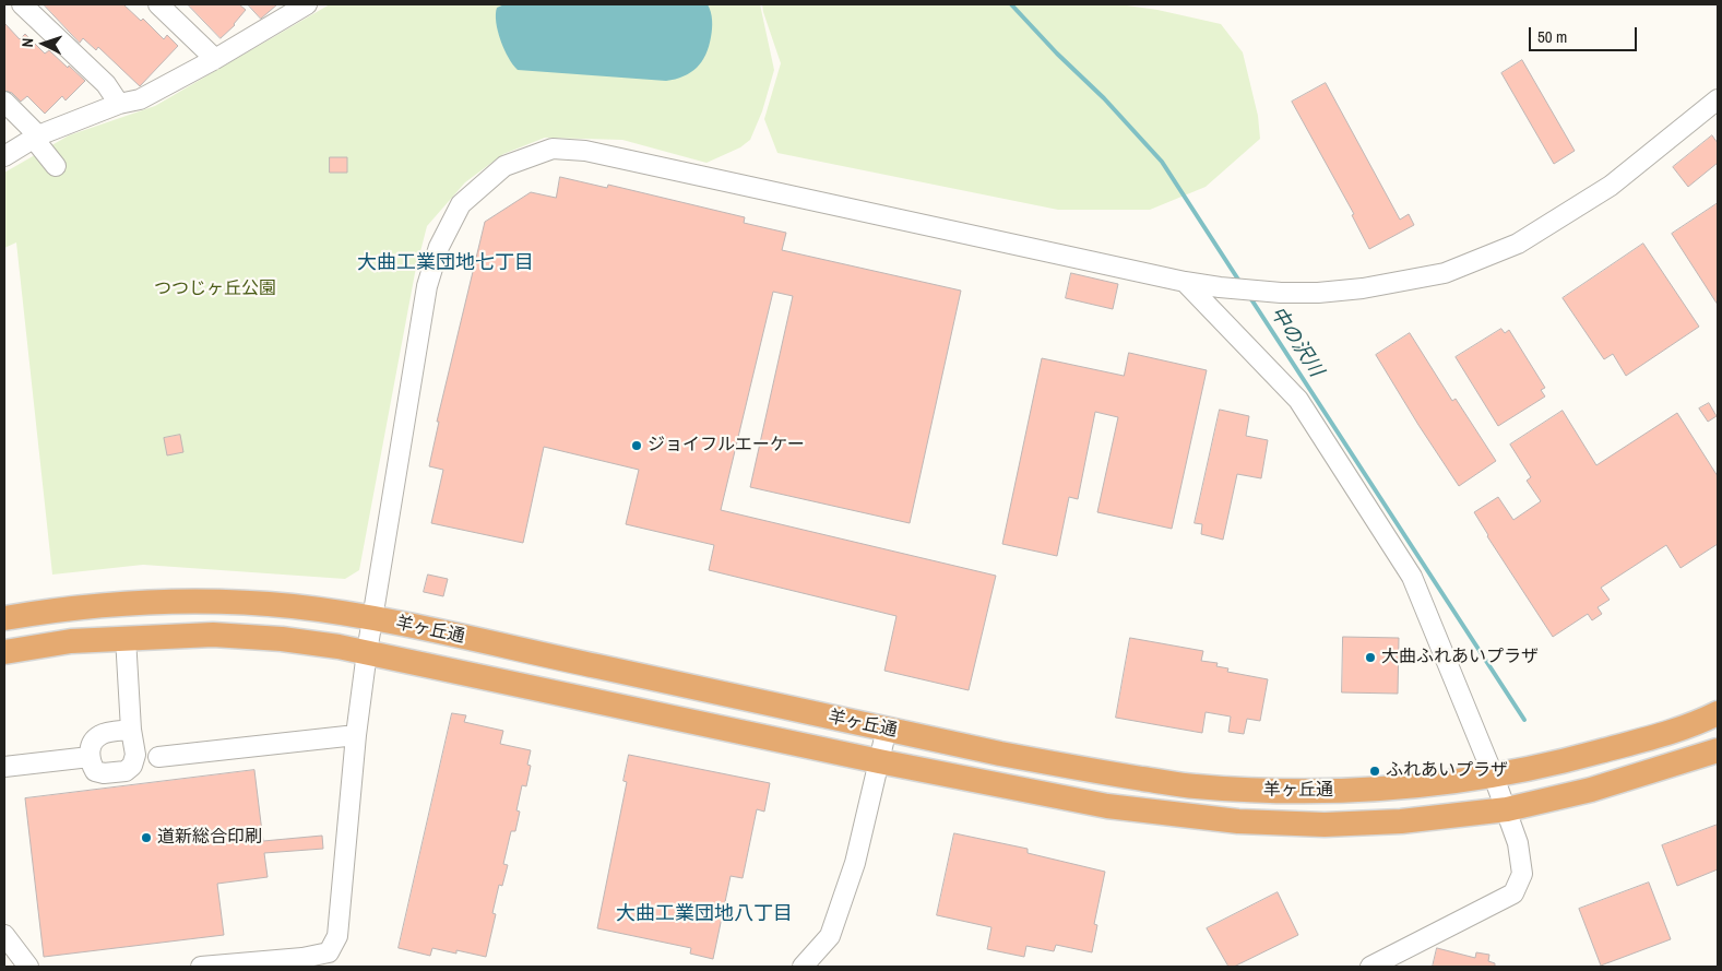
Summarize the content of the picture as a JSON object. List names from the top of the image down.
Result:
{
  "streets": {
    "main road": ["羊ヶ丘通"]
  },
  "districts": ["大曲工業団地七丁目", "大曲工業団地八丁目"],
  "water": ["中の沢川"],
  "parks": ["つつじヶ丘公園"],
  "places": [
    "ジョイフルエーケー",
    "大曲ふれあいプラザ",
    "ふれあいプラザ",
    "道新総合印刷"
  ],
  "scale_bar": "50 m",
  "north": "left"
}
